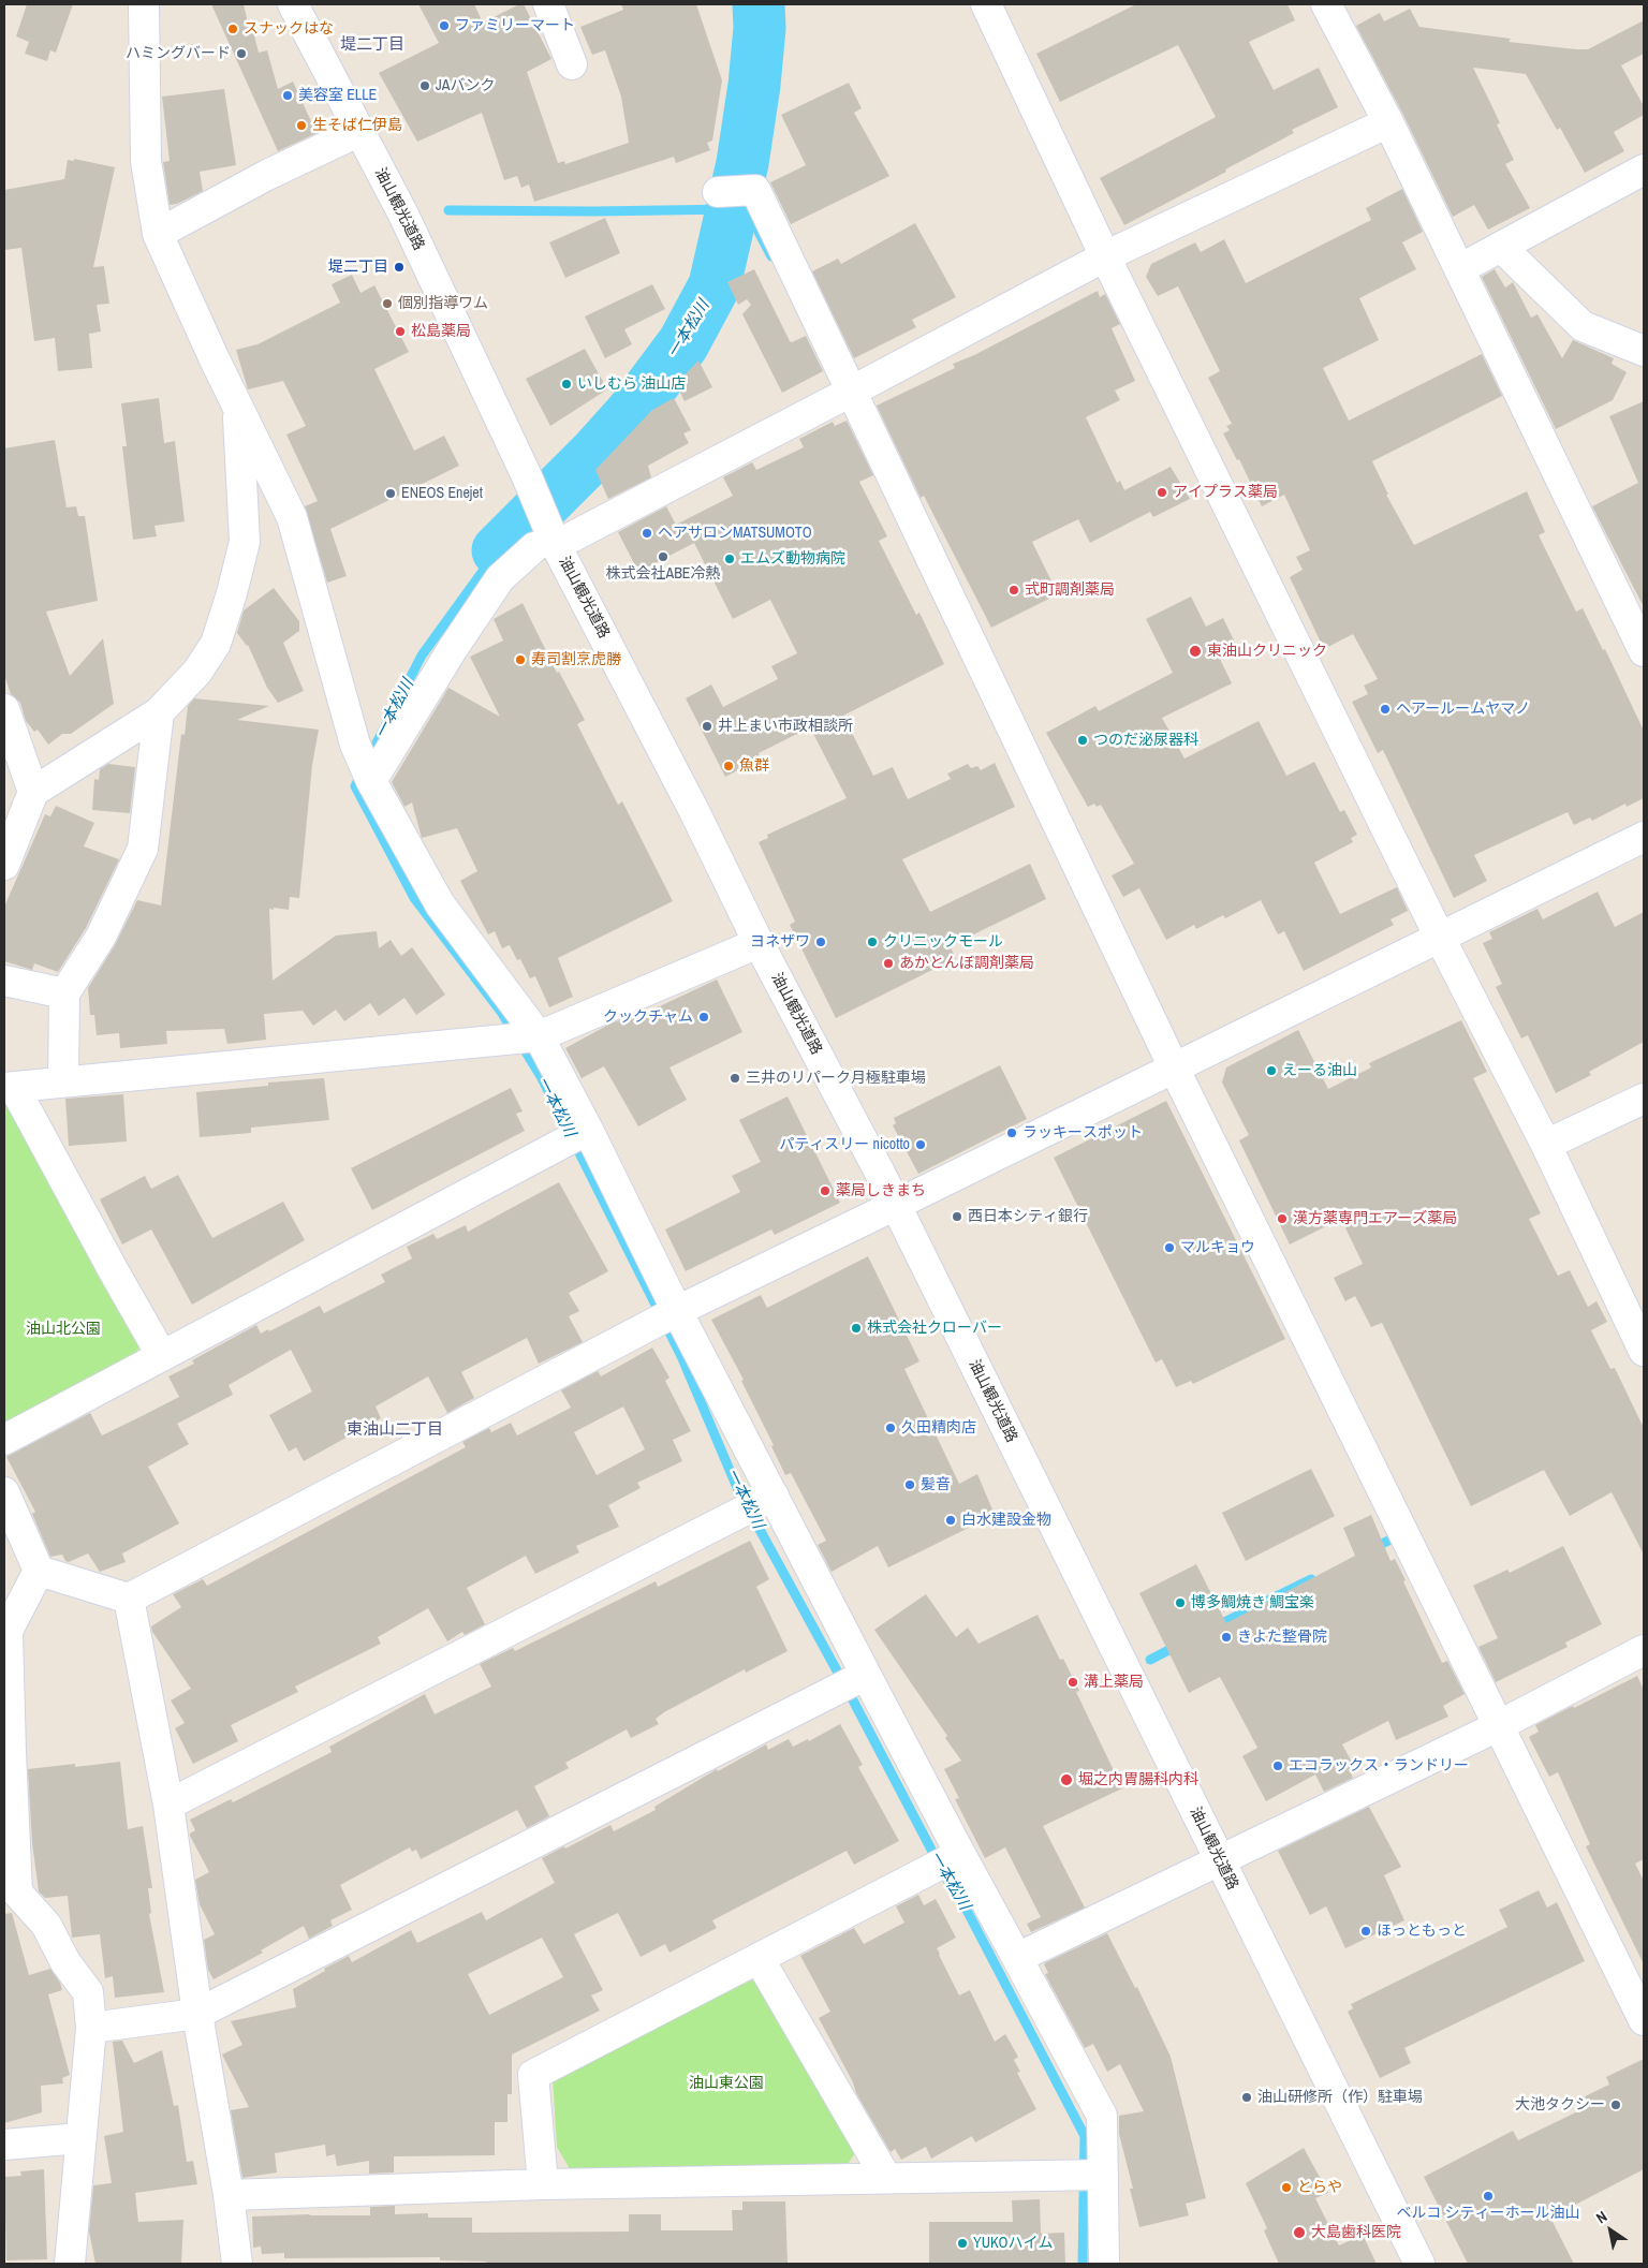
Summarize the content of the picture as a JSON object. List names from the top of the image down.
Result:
{
  "streets": {
    "street": ["油山観光道路"]
  },
  "districts": ["堤二丁目", "東油山二丁目"],
  "water": ["一本松川"],
  "parks": ["油山北公園", "油山東公園"],
  "places": [
    "ファミリーマート",
    "スナックはな",
    "ハミングバード",
    "JAバンク",
    "美容室 ELLE",
    "生そば仁伊島",
    "堤二丁目",
    "個別指導ワム",
    "松島薬局",
    "いしむら 油山店",
    "アイプラス薬局",
    "ENEOS Enejet",
    "ヘアサロンMATSUMOTO",
    "株式会社ABE冷熱",
    "エムズ動物病院",
    "式町調剤薬局",
    "東油山クリニック",
    "寿司割烹虎勝",
    "ヘアールームヤマノ",
    "井上まい市政相談所",
    "つのだ泌尿器科",
    "魚群",
    "ヨネザワ",
    "クリニックモール",
    "あかとんぼ調剤薬局",
    "クックチャム",
    "えーる油山",
    "三井のリパーク月極駐車場",
    "ラッキースポット",
    "パティスリー nicotto",
    "薬局しきまち",
    "西日本シティ銀行",
    "漢方薬専門エアーズ薬局",
    "マルキョウ",
    "株式会社クローバー",
    "久田精肉店",
    "髪音",
    "白水建設金物",
    "博多鯛焼き 鯛宝楽",
    "きよた整骨院",
    "溝上薬局",
    "エコラックス・ランドリー",
    "堀之内胃腸科内科",
    "ほっともっと",
    "油山研修所（作）駐車場",
    "大池タクシー",
    "とらや",
    "ベルコ シティーホール油山",
    "大島歯科医院",
    "YUKOハイム"
  ],
  "north": "top left"
}
